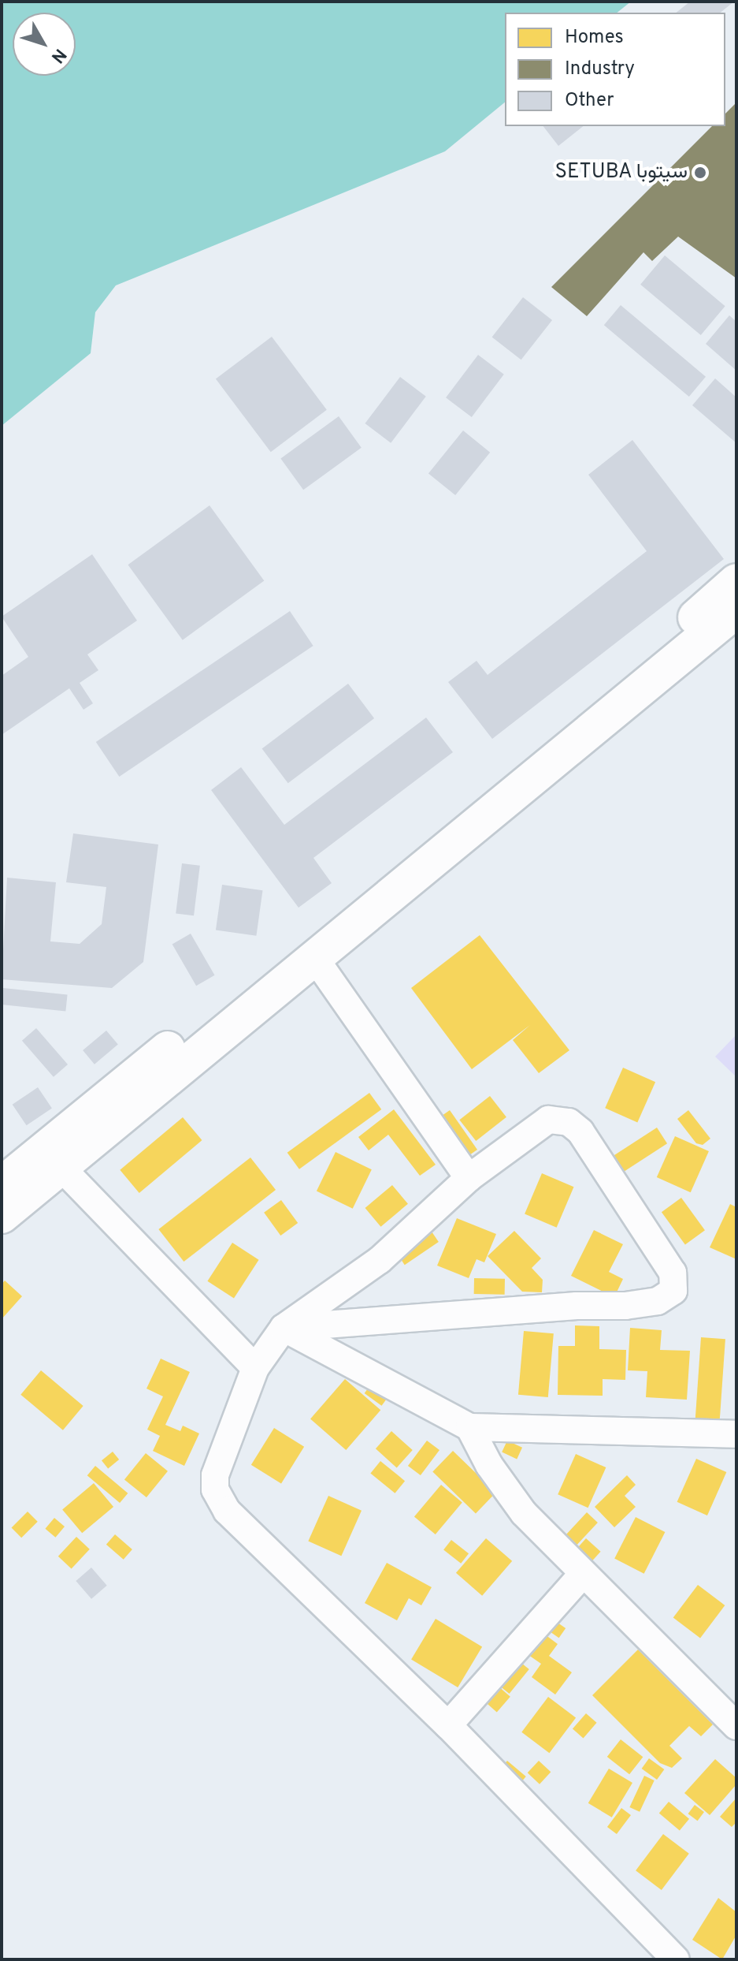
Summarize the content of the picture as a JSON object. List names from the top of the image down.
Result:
{
  "places": ["SETUBA سيتوبا"],
  "legend": ["Homes", "Industry", "Other"],
  "north": "bottom right"
}
